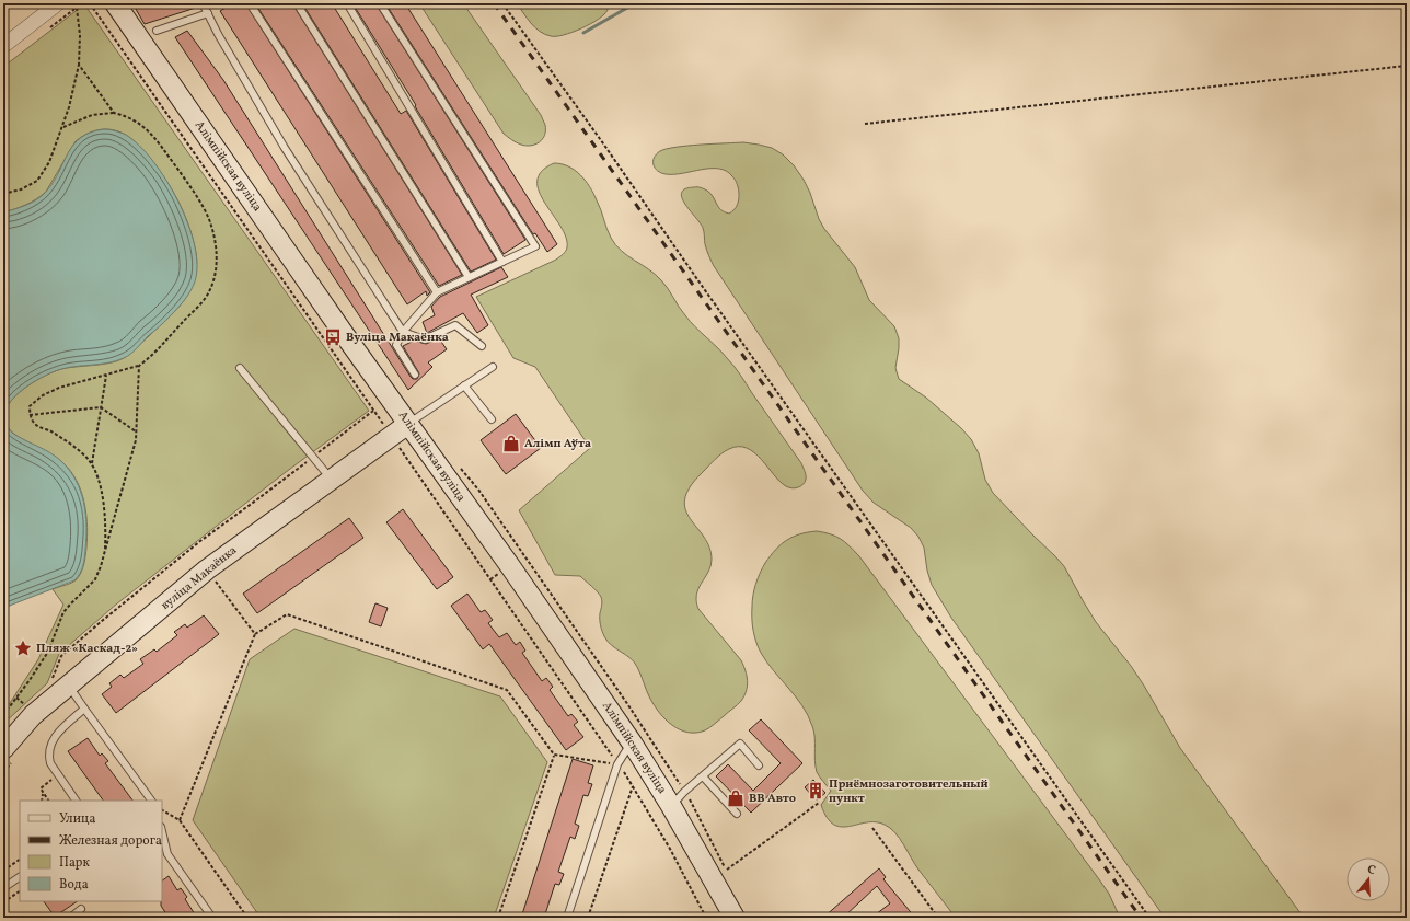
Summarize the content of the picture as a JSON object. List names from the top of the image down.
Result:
{
  "streets": {
    "street": ["Алімпійская вуліца", "вуліца Макаёнка"]
  },
  "crossings": [
    ["Алімпійская вуліца", "вуліца Макаёнка"]
  ],
  "places": {
    "bus stop": ["Вуліца Макаёнка"],
    "shop": ["Алімп Аўта", "ВВ Авто"],
    "place": ["Пляж «Каскад-2»"],
    "building": ["Приёмнозаготовительный пункт"]
  },
  "legend": [
    "Улица",
    "Железная дорога",
    "Парк",
    "Вода"
  ],
  "north": "top"
}
